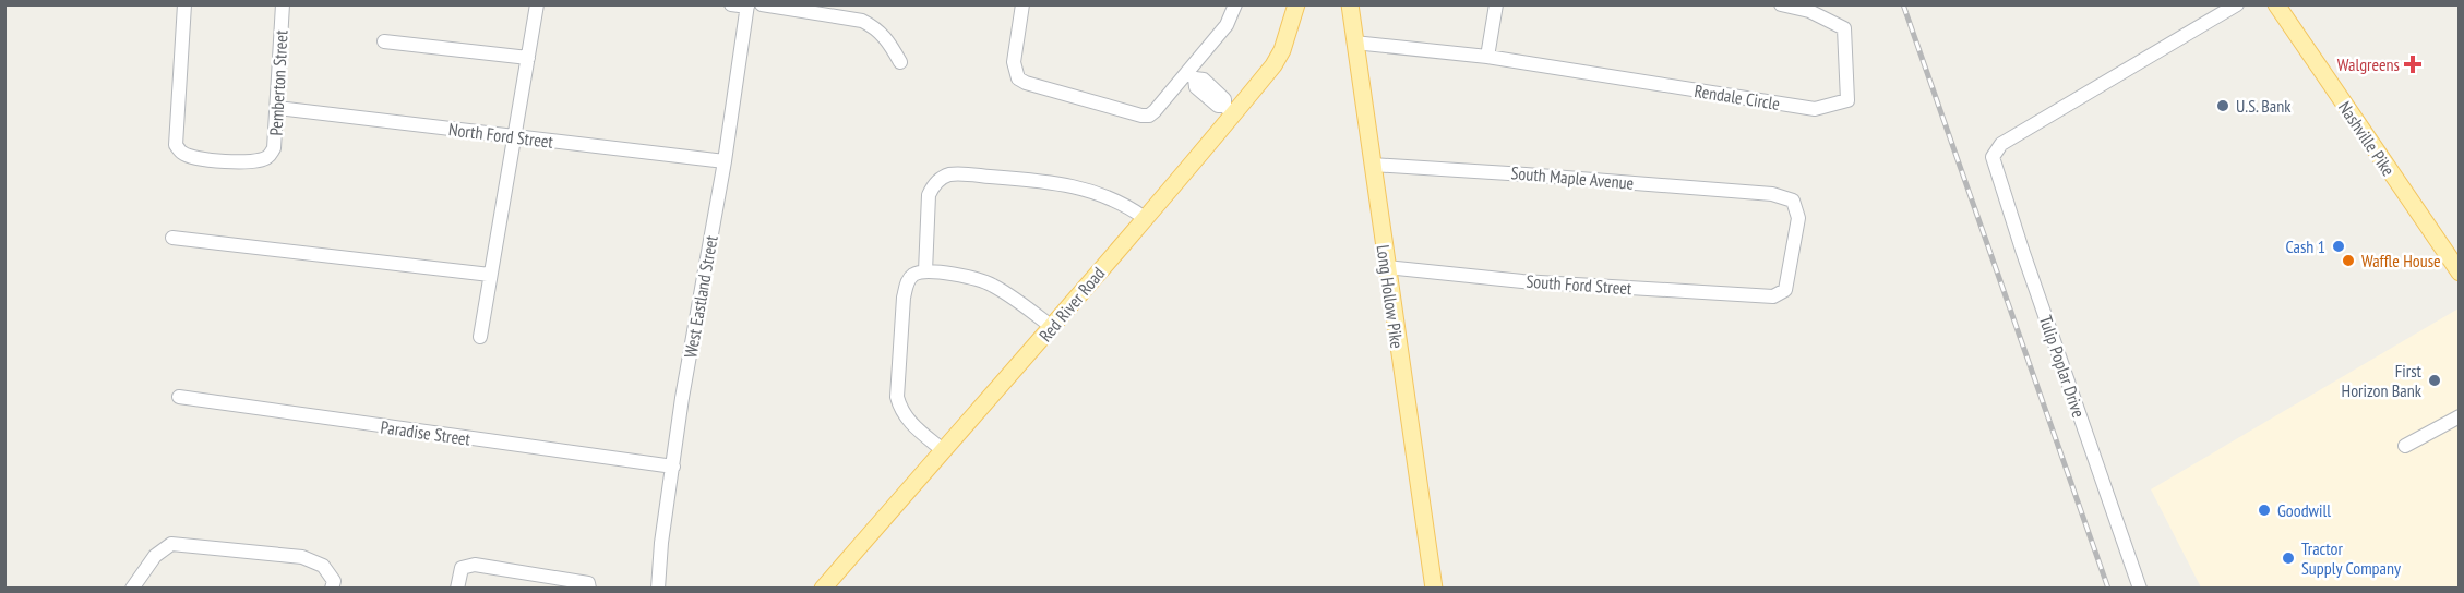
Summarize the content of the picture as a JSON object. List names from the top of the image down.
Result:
{
  "streets": {
    "main road": ["Nashville Pike", "Long Hollow Pike", "Red River Road"],
    "street": [
      "Pemberton Street",
      "Rendale Circle",
      "North Ford Street",
      "South Maple Avenue",
      "South Ford Street",
      "West Eastland Street",
      "Tulip Poplar Drive",
      "Paradise Street"
    ]
  },
  "crossings": [
    ["Pemberton Street", "North Ford Street"],
    ["Rendale Circle", "Long Hollow Pike"],
    ["North Ford Street", "West Eastland Street"],
    ["South Maple Avenue", "South Ford Street"],
    ["South Maple Avenue", "Long Hollow Pike"],
    ["South Ford Street", "Long Hollow Pike"],
    ["West Eastland Street", "Paradise Street"]
  ],
  "places": {
    "health": ["Walgreens"],
    "other": [
      "U.S. Bank",
      "Cash 1",
      "Waffle House",
      "First Horizon Bank",
      "Goodwill",
      "Tractor Supply Company"
    ]
  }
}
